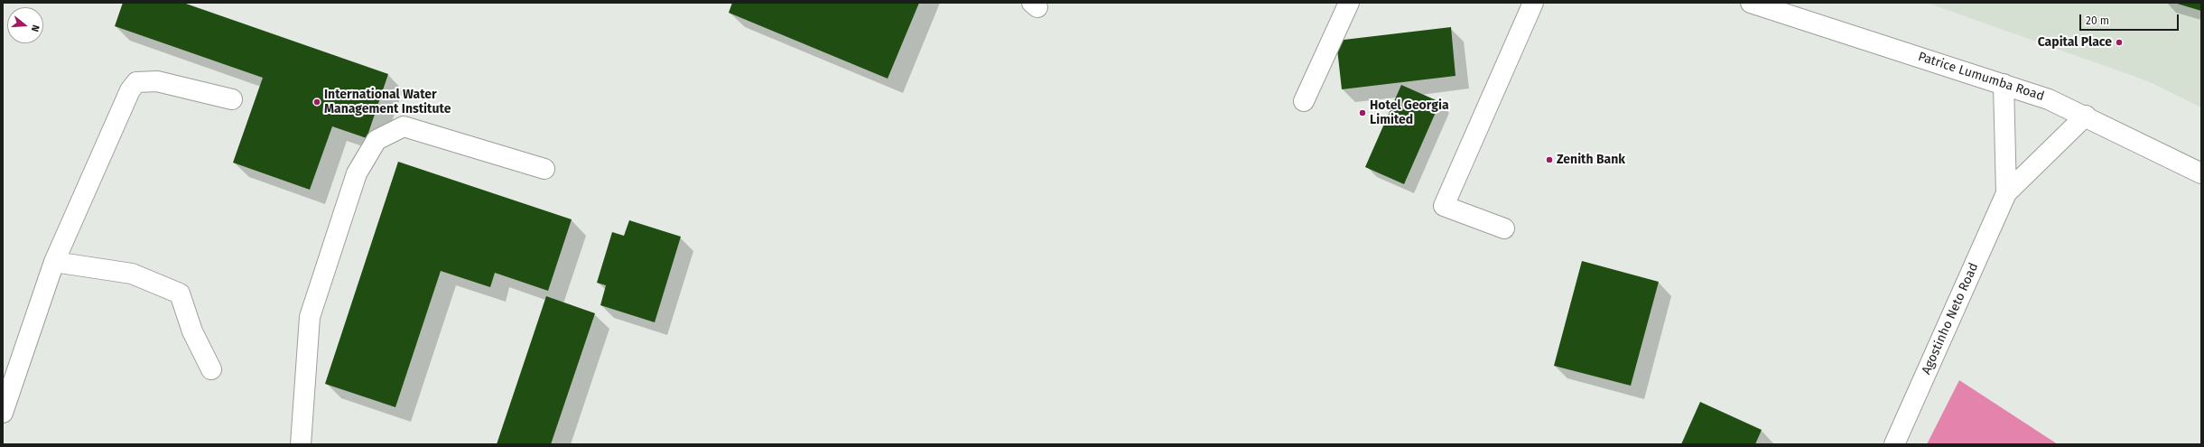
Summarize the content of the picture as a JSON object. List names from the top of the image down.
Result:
{
  "streets": {
    "street": ["Patrice Lumumba Road", "Agostinho Neto Road"]
  },
  "crossings": [
    ["Patrice Lumumba Road", "Agostinho Neto Road"]
  ],
  "places": [
    "Capital Place",
    "International Water Management Institute",
    "Hotel Georgia Limited",
    "Zenith Bank"
  ],
  "scale_bar": "20 m",
  "north": "right"
}
